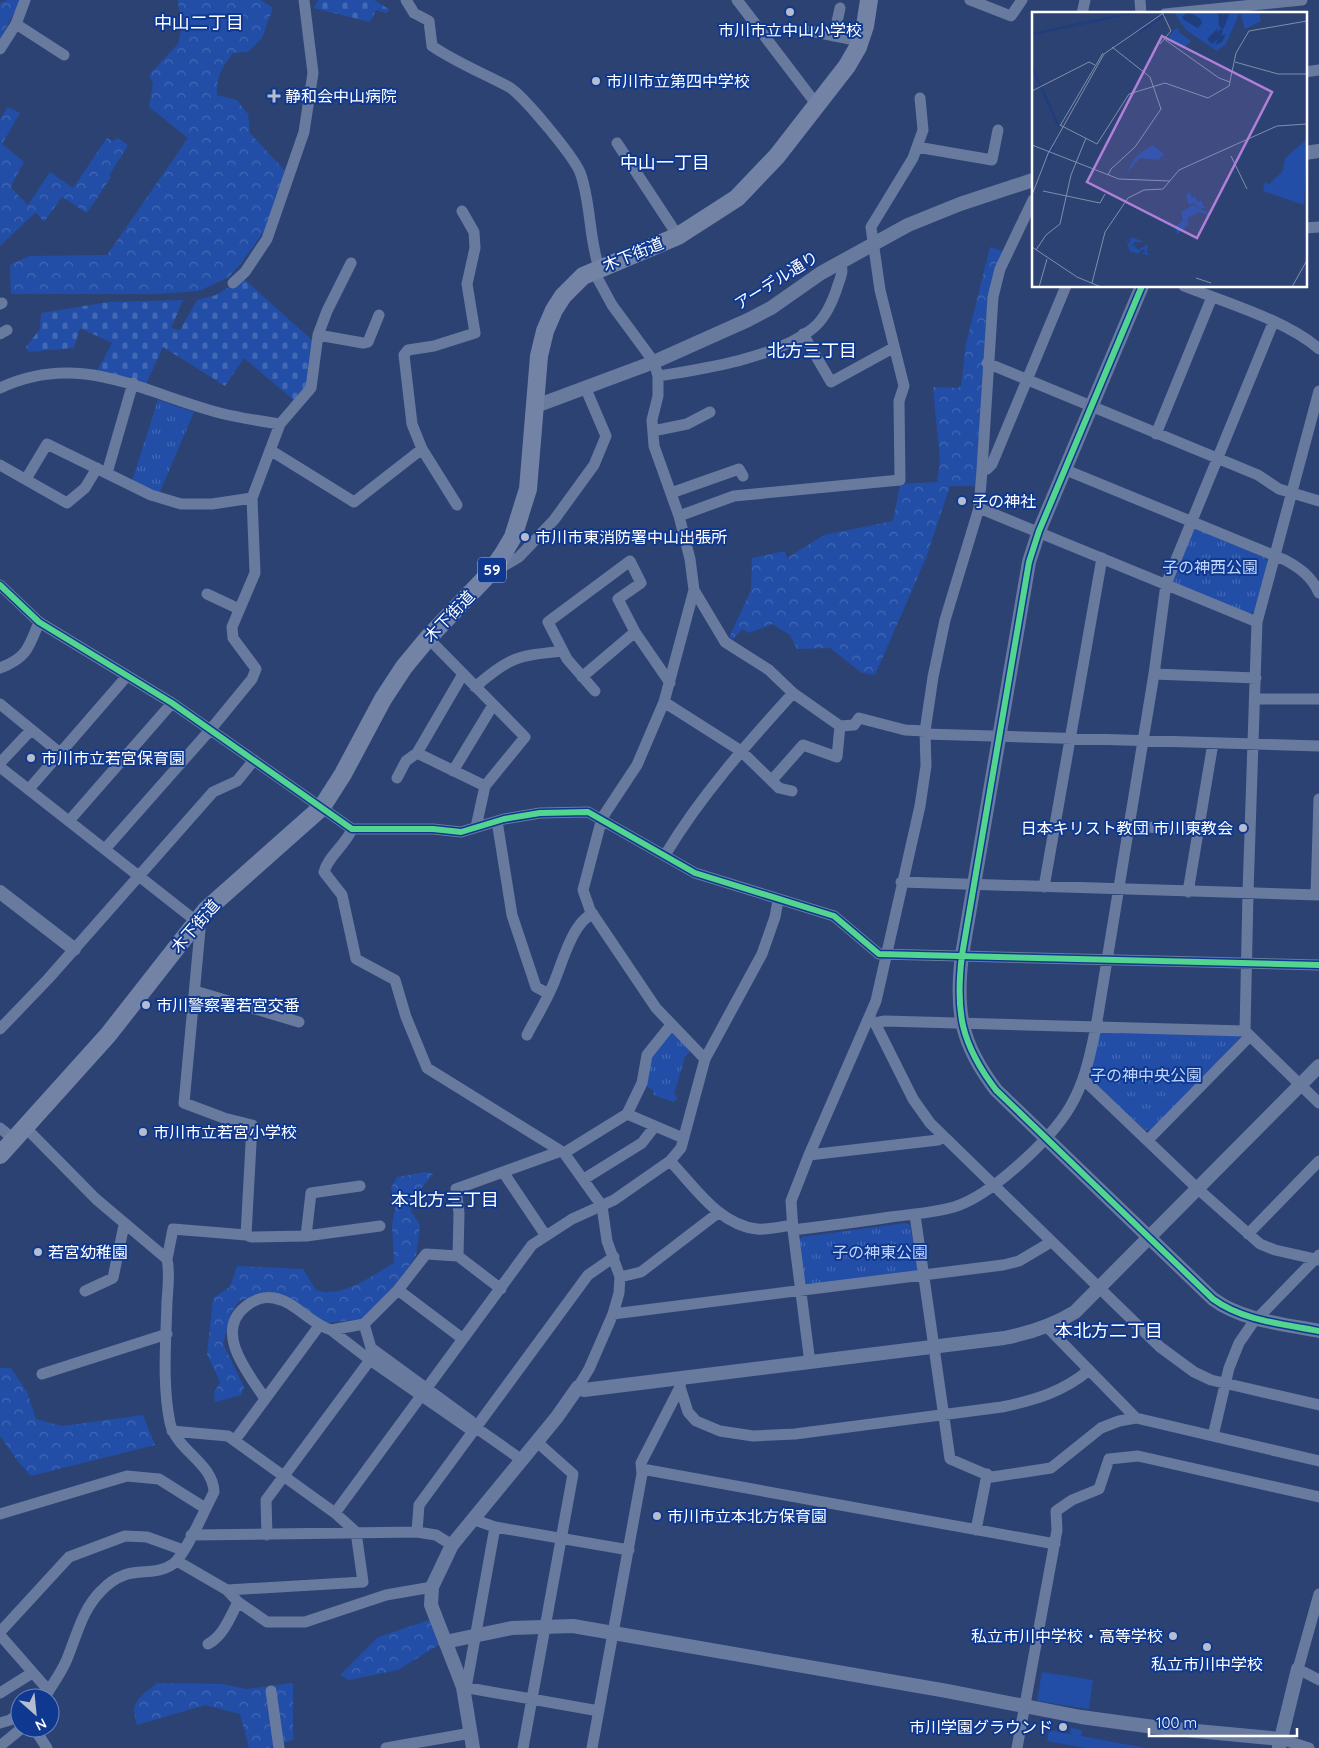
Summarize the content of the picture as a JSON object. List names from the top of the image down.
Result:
{
  "streets": {
    "main road": ["木下街道", "59"],
    "street": ["アーデル通り"]
  },
  "crossings": [
    ["木下街道", "アーデル通り"]
  ],
  "districts": [
    "中山二丁目",
    "中山一丁目",
    "北方三丁目",
    "本北方三丁目",
    "本北方二丁目"
  ],
  "parks": ["子の神西公園", "子の神中央公園", "子の神東公園"],
  "places": {
    "other": [
      "市川市立中山小学校",
      "市川市立第四中学校",
      "子の神社",
      "市川市東消防署中山出張所",
      "市川市立若宮保育園",
      "日本キリスト教団 市川東教会",
      "市川警察署若宮交番",
      "市川市立若宮小学校",
      "若宮幼稚園",
      "市川市立本北方保育園",
      "私立市川中学校・高等学校",
      "私立市川中学校",
      "市川学園グラウンド"
    ],
    "health": ["静和会中山病院"]
  },
  "scale_bar": "100 m",
  "north": "bottom right"
}
